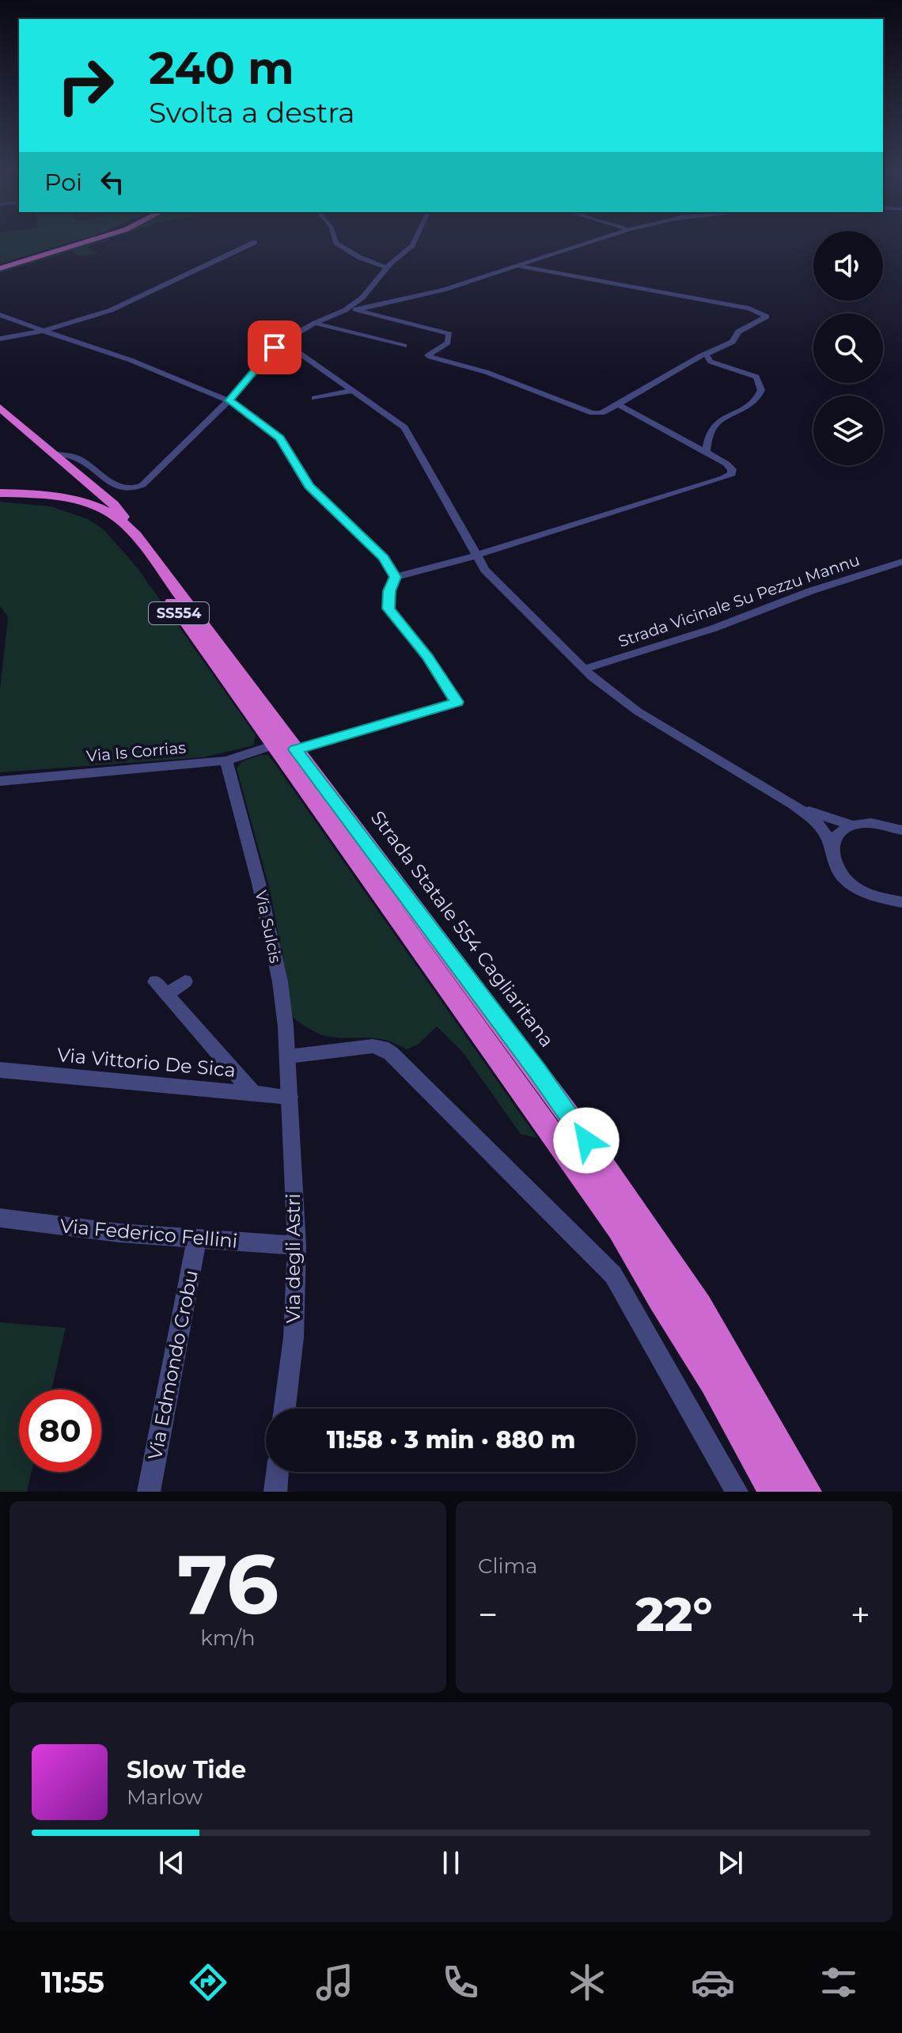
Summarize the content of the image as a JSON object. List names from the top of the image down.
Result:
{
  "streets": {
    "highway": ["SS554", "Strada Statale 554 Cagliaritana"],
    "street": [
      "Strada Vicinale Su Pezzu Mannu",
      "Via Is Corrias",
      "Via Sulcis",
      "Via Vittorio De Sica",
      "Via Federico Fellini",
      "Via degli Astri",
      "Via Edmondo Crobu"
    ]
  },
  "crossings": [
    ["Via Is Corrias", "Via Sulcis"],
    ["Via Is Corrias", "Strada Statale 554 Cagliaritana"],
    ["Via Sulcis", "Via Vittorio De Sica"],
    ["Via Sulcis", "Via degli Astri"],
    ["Via Vittorio De Sica", "Via degli Astri"],
    ["Via Federico Fellini", "Via degli Astri"],
    ["Via Federico Fellini", "Via Edmondo Crobu"]
  ],
  "page": {
    "turn": ["240 m", "Svolta a destra"],
    "then": "Poi",
    "limit": "80",
    "trip": "11:58 · 3 min · 880 m",
    "tile": [
      ["76", "km/h"],
      "Clima"
    ],
    "heat": ["−", "22°", "+"],
    "song": ["Slow Tide", "Marlow"],
    "tabs": "11:55"
  }
}
